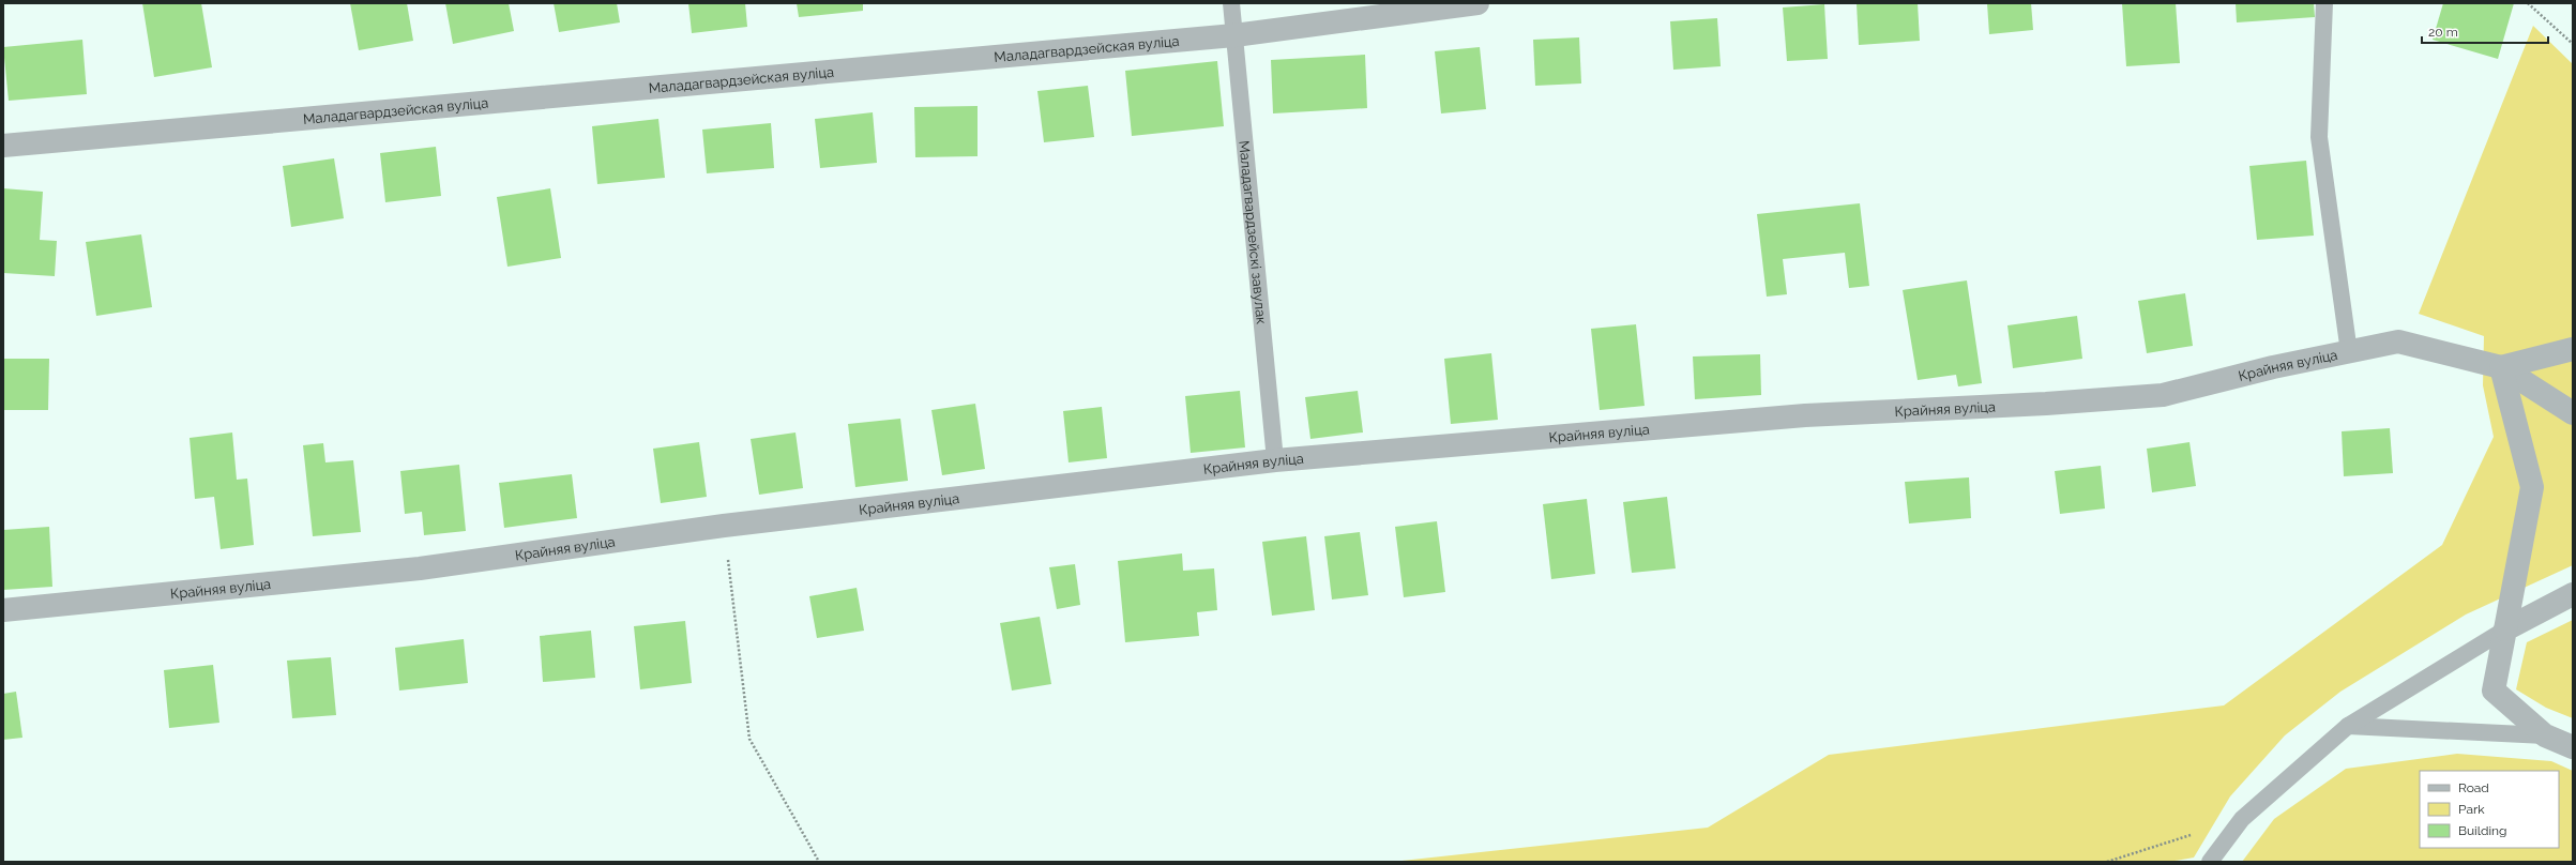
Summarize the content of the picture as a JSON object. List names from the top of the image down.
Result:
{
  "streets": {
    "street": ["Маладагвардзейская вуліца", "Крайняя вуліца"],
    "lane": ["Маладагвардзейскі завулак"]
  },
  "crossings": [
    ["Маладагвардзейская вуліца", "Маладагвардзейскі завулак"],
    ["Маладагвардзейскі завулак", "Крайняя вуліца"]
  ],
  "legend": ["Road", "Park", "Building"],
  "scale_bar": "20 m"
}
